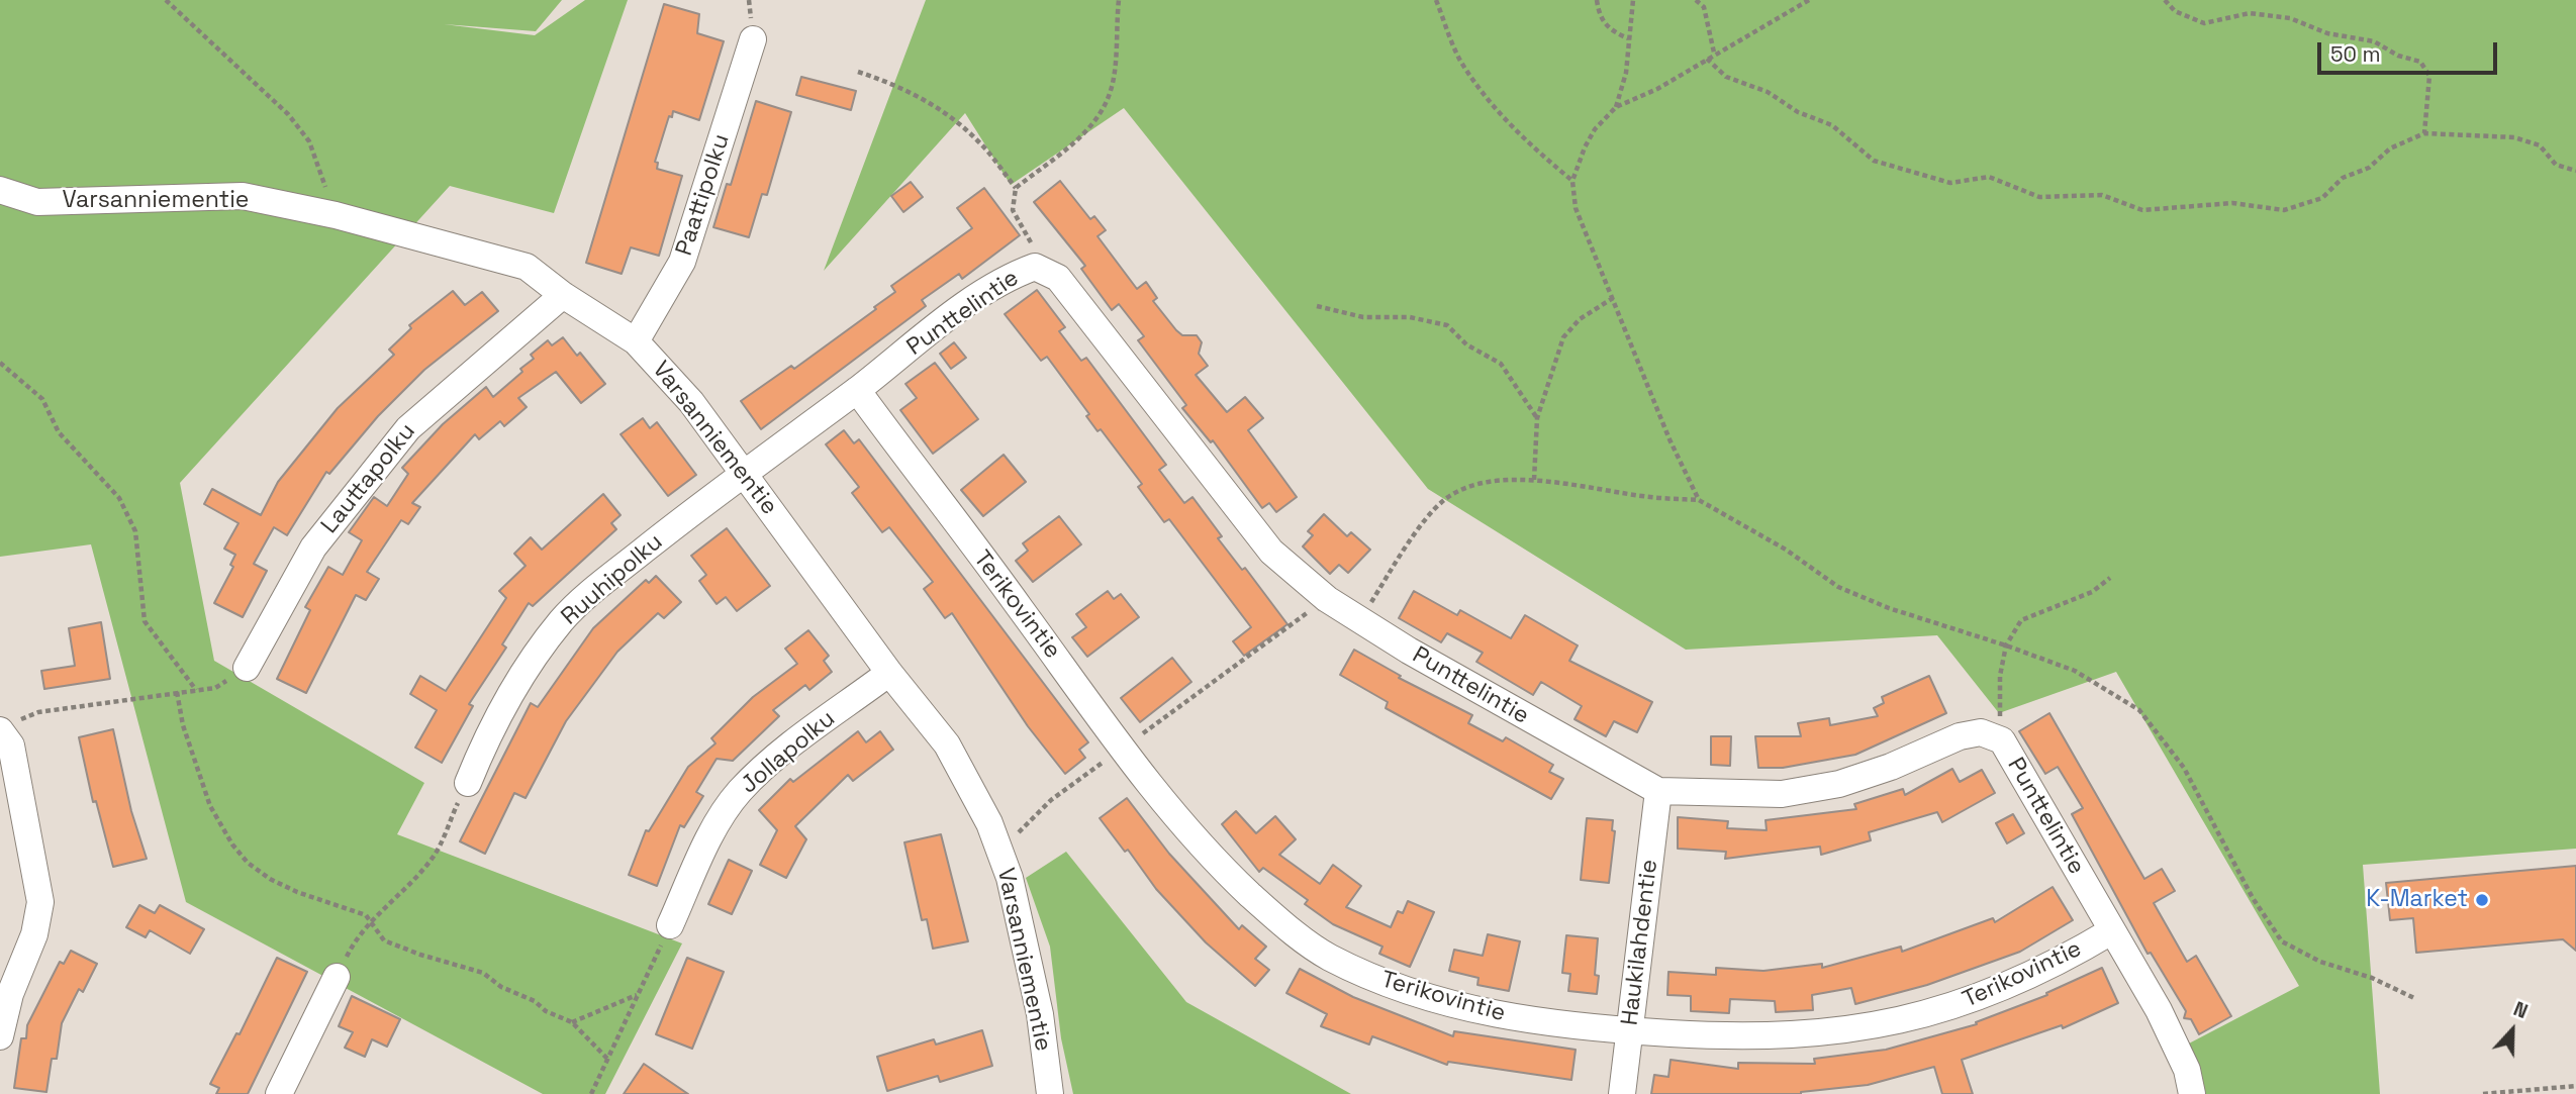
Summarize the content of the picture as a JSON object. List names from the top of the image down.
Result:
{
  "streets": {
    "street": [
      "Paattipolku",
      "Varsanniementie",
      "Punttelintie",
      "Lauttapolku",
      "Ruuhipolku",
      "Terikovintie",
      "Jollapolku",
      "Haukilahdentie"
    ]
  },
  "crossings": [
    ["Paattipolku", "Varsanniementie"],
    ["Varsanniementie", "Punttelintie"],
    ["Varsanniementie", "Lauttapolku"],
    ["Varsanniementie", "Ruuhipolku"],
    ["Varsanniementie", "Jollapolku"],
    ["Punttelintie", "Ruuhipolku"],
    ["Punttelintie", "Terikovintie"],
    ["Punttelintie", "Haukilahdentie"],
    ["Terikovintie", "Haukilahdentie"]
  ],
  "places": ["K-Market"],
  "scale_bar": "50 m",
  "north": "top"
}
